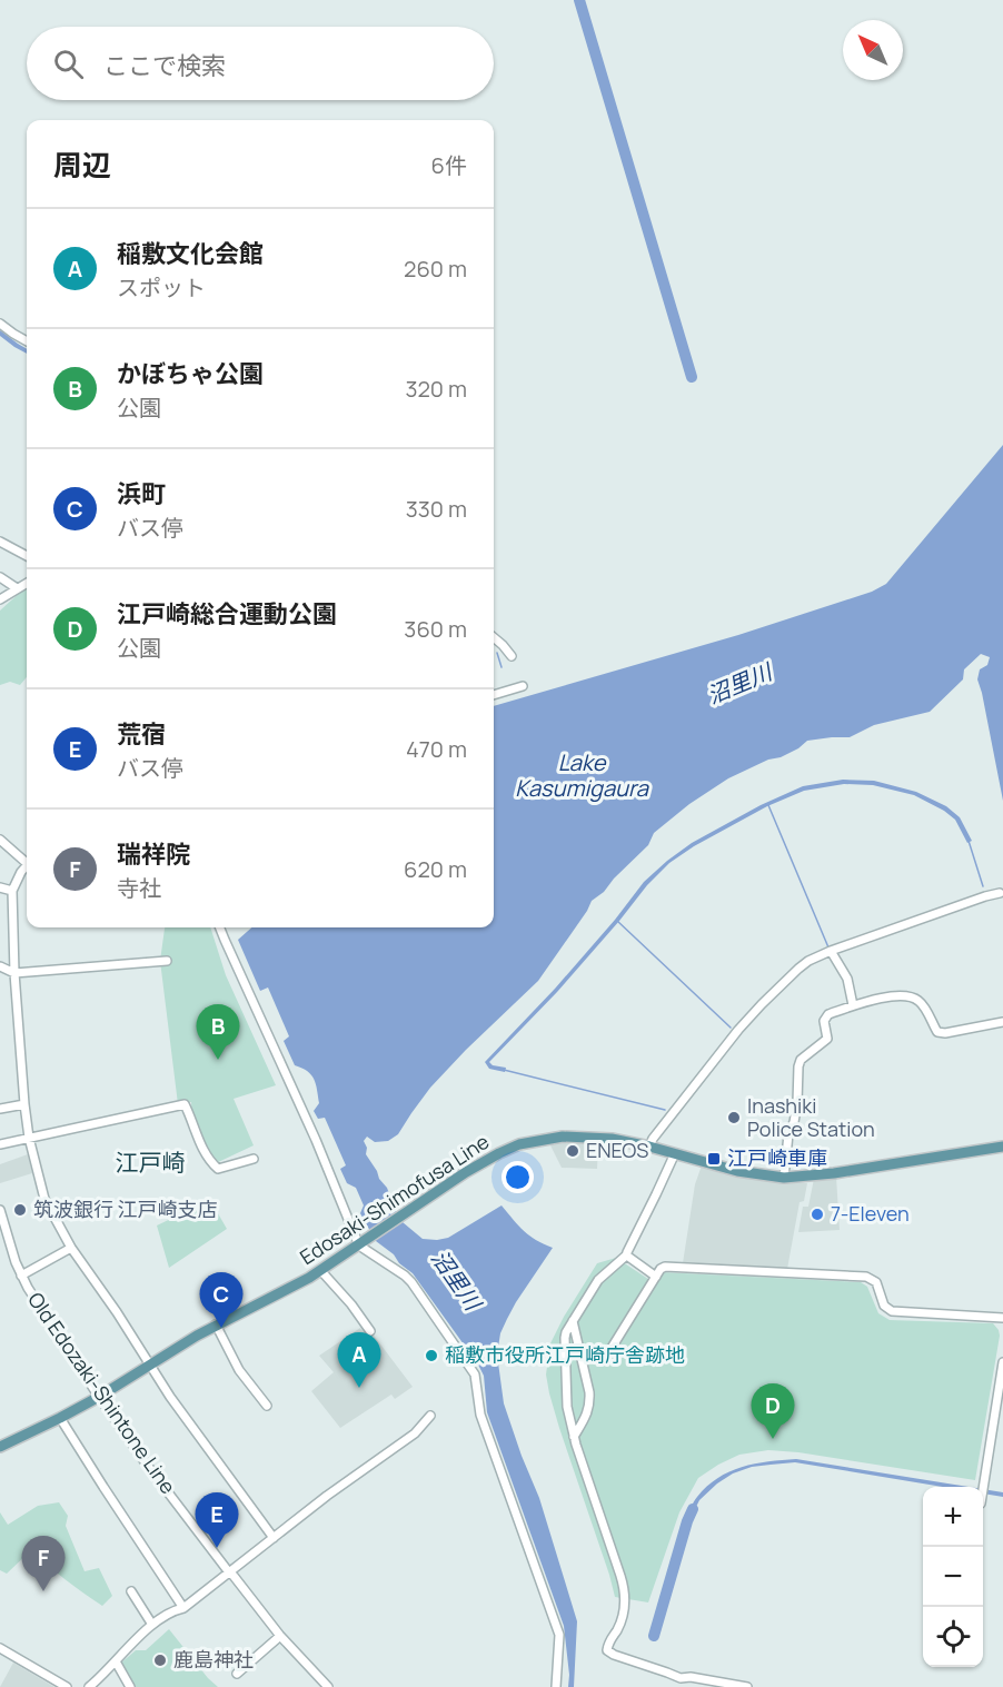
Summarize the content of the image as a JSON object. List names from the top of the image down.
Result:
{
  "streets": {
    "main road": ["Edosaki-Shimofusa Line"],
    "street": ["Old Edozaki-Shintone Line"]
  },
  "crossings": [
    ["Edosaki-Shimofusa Line", "Old Edozaki-Shintone Line"]
  ],
  "districts": ["江戸崎"],
  "water": ["沼里川", "Lake Kasumigaura"],
  "places": {
    "other": [
      "Inashiki Police Station",
      "ENEOS",
      "筑波銀行 江戸崎支店",
      "7-Eleven",
      "稲敷市役所江戸崎庁舎跡地",
      "鹿島神社"
    ],
    "transit": ["江戸崎車庫"]
  },
  "north": "top left",
  "page": {
    "search": "ここで検索",
    "heading": ["周辺", "6件"],
    "list": [
      {
        "mark": "A",
        "name": "稲敷文化会館",
        "note": "スポット",
        "value": "260 m"
      },
      {
        "mark": "B",
        "name": "かぼちゃ公園",
        "note": "公園",
        "value": "320 m"
      },
      {
        "mark": "C",
        "name": "浜町",
        "note": "バス停",
        "value": "330 m"
      },
      {
        "mark": "D",
        "name": "江戸崎総合運動公園",
        "note": "公園",
        "value": "360 m"
      },
      {
        "mark": "E",
        "name": "荒宿",
        "note": "バス停",
        "value": "470 m"
      },
      {
        "mark": "F",
        "name": "瑞祥院",
        "note": "寺社",
        "value": "620 m"
      }
    ],
    "pins": [
      "B",
      "C",
      "A",
      "D",
      "E",
      "F"
    ],
    "map_buttons": ["+", "−"]
  }
}
